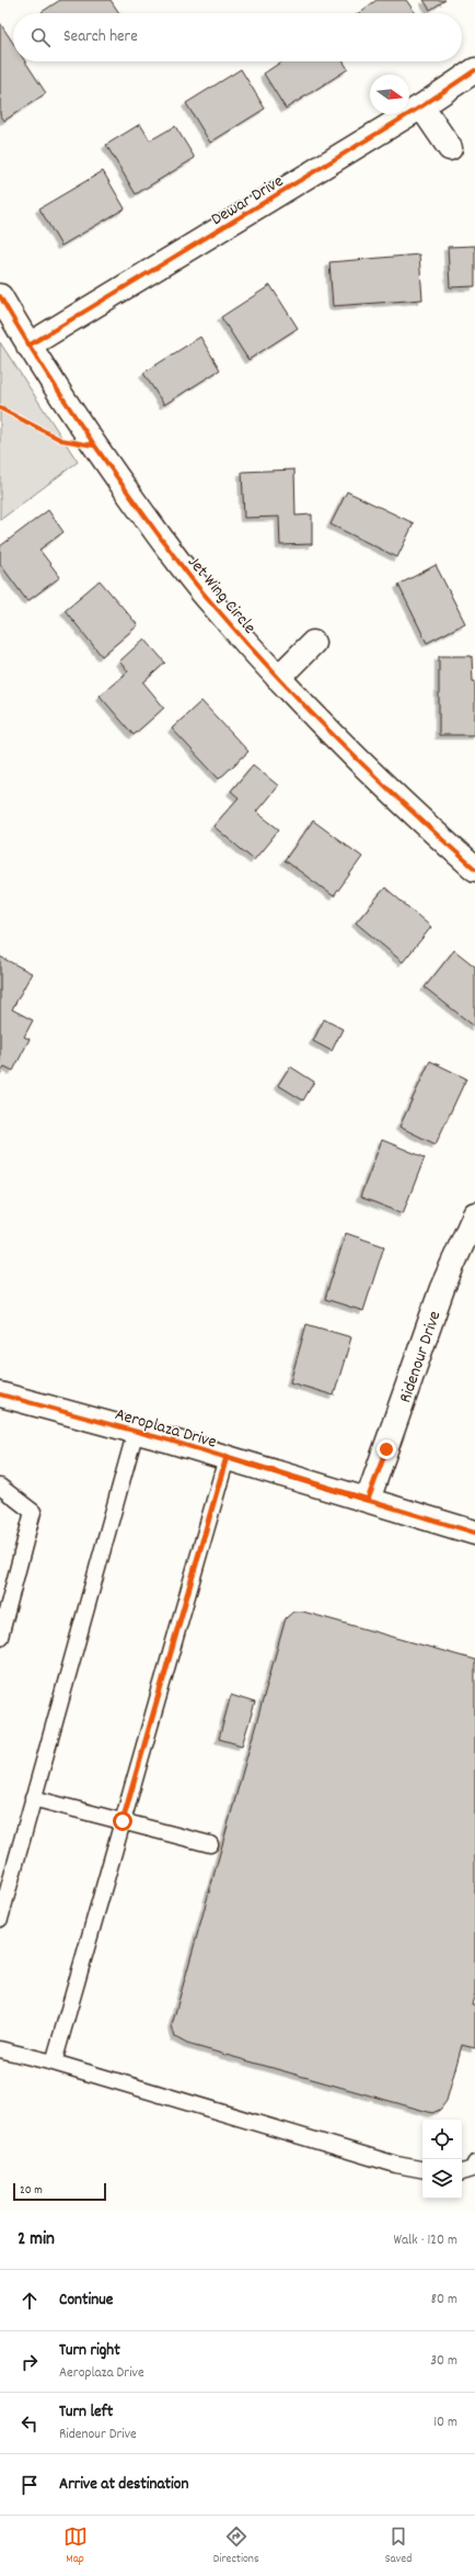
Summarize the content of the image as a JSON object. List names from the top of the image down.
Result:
{
  "streets": {
    "street": [
      "Dewar Drive",
      "Jet Wing Circle",
      "Ridenour Drive",
      "Aeroplaza Drive"
    ]
  },
  "crossings": [
    ["Dewar Drive", "Jet Wing Circle"],
    ["Ridenour Drive", "Aeroplaza Drive"]
  ],
  "scale_bar": "20 m",
  "north": "right",
  "page": {
    "search": "Search here",
    "scale": "20 m",
    "heading": ["2 min", "Walk · 120 m"],
    "list": [
      ["Continue", "80 m"],
      ["Turn right", "Aeroplaza Drive", "30 m"],
      ["Turn left", "Ridenour Drive", "10 m"],
      "Arrive at destination"
    ],
    "nav": ["Map", "Directions", "Saved"]
  }
}
